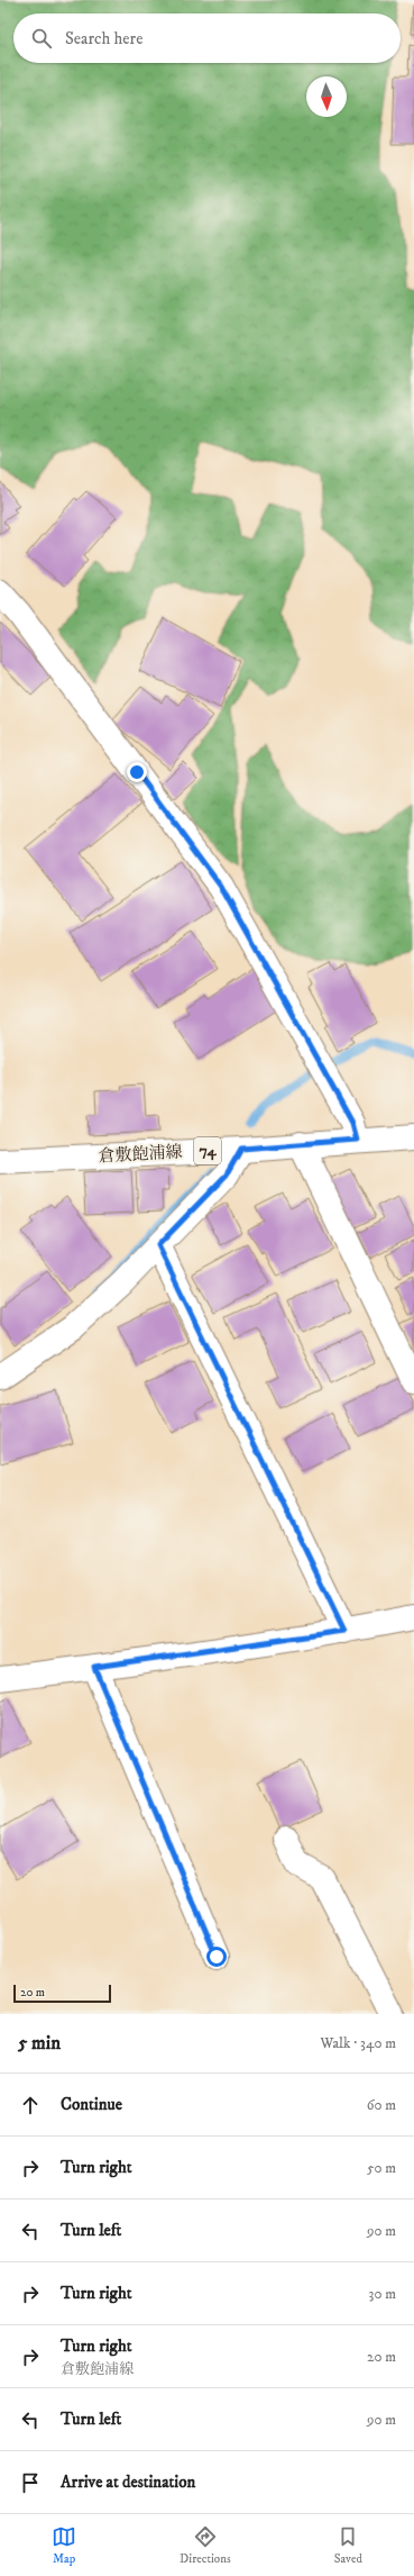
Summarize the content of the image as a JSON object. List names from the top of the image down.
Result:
{
  "streets": {
    "street": ["74", "倉敷飽浦線"]
  },
  "scale_bar": "20 m",
  "north": "bottom",
  "page": {
    "search": "Search here",
    "scale": "20 m",
    "heading": ["5 min", "Walk · 340 m"],
    "list": [
      ["Continue", "60 m"],
      ["Turn right", "50 m"],
      ["Turn left", "90 m"],
      ["Turn right", "30 m"],
      ["Turn right", "倉敷飽浦線", "20 m"],
      ["Turn left", "90 m"],
      "Arrive at destination"
    ],
    "nav": ["Map", "Directions", "Saved"]
  }
}
